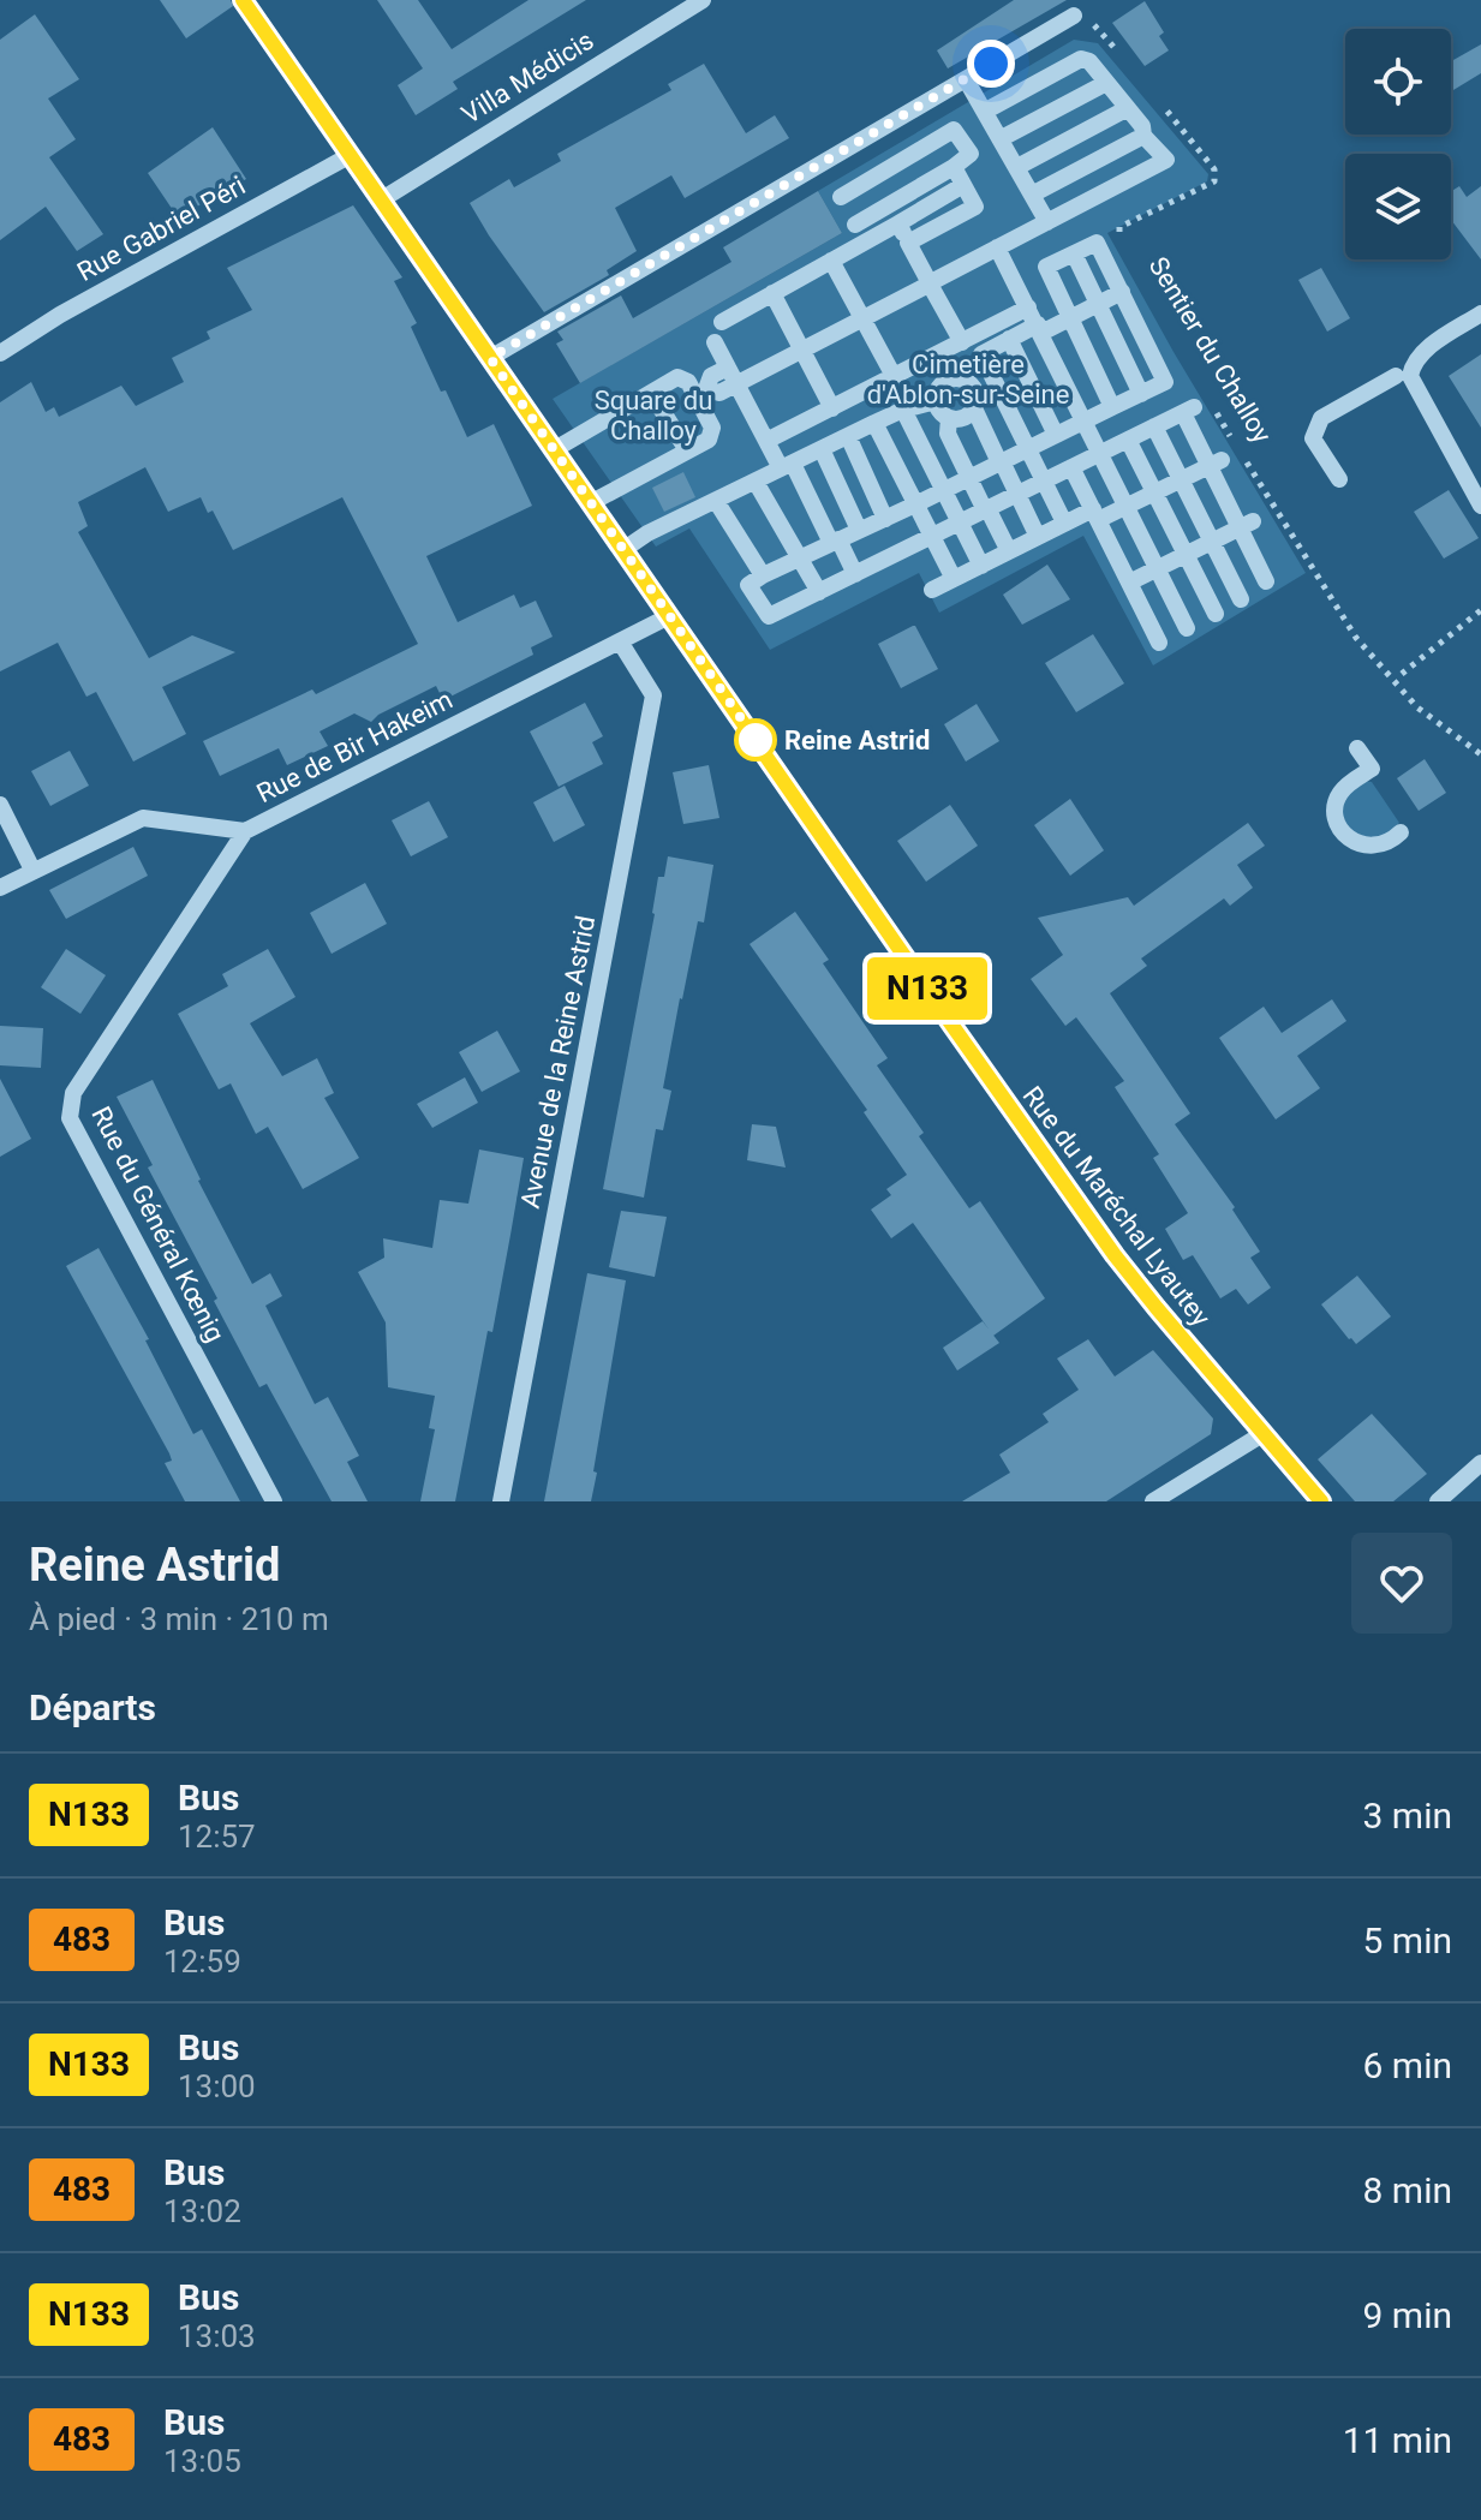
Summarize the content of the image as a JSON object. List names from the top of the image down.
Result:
{
  "streets": {
    "street": [
      "Villa Médicis",
      "Rue Gabriel Péri",
      "Rue de Bir Hakeim",
      "Avenue de la Reine Astrid",
      "Rue du Maréchal Lyautey",
      "Rue du Général Kœnig"
    ],
    "path": ["Sentier du Challoy"]
  },
  "crossings": [
    ["Villa Médicis", "Rue du Maréchal Lyautey"],
    ["Rue Gabriel Péri", "Rue du Maréchal Lyautey"],
    ["Rue de Bir Hakeim", "Avenue de la Reine Astrid"],
    ["Rue de Bir Hakeim", "Rue du Maréchal Lyautey"],
    ["Rue de Bir Hakeim", "Rue du Général Kœnig"]
  ],
  "parks": ["Cimetière d'Ablon-sur-Seine", "Square du Challoy"],
  "places": ["Reine Astrid"],
  "lines": ["bus line N133"],
  "page": {
    "on_map": "N133",
    "heading": [
      ["Reine Astrid", "À pied · 3 min · 210 m"],
      "Départs"
    ],
    "list": [
      {
        "mark": "N133",
        "name": "Bus",
        "note": "12:57",
        "value": "3 min"
      },
      {
        "mark": "483",
        "name": "Bus",
        "note": "12:59",
        "value": "5 min"
      },
      {
        "mark": "N133",
        "name": "Bus",
        "note": "13:00",
        "value": "6 min"
      },
      {
        "mark": "483",
        "name": "Bus",
        "note": "13:02",
        "value": "8 min"
      },
      {
        "mark": "N133",
        "name": "Bus",
        "note": "13:03",
        "value": "9 min"
      },
      {
        "mark": "483",
        "name": "Bus",
        "note": "13:05",
        "value": "11 min"
      }
    ]
  }
}
